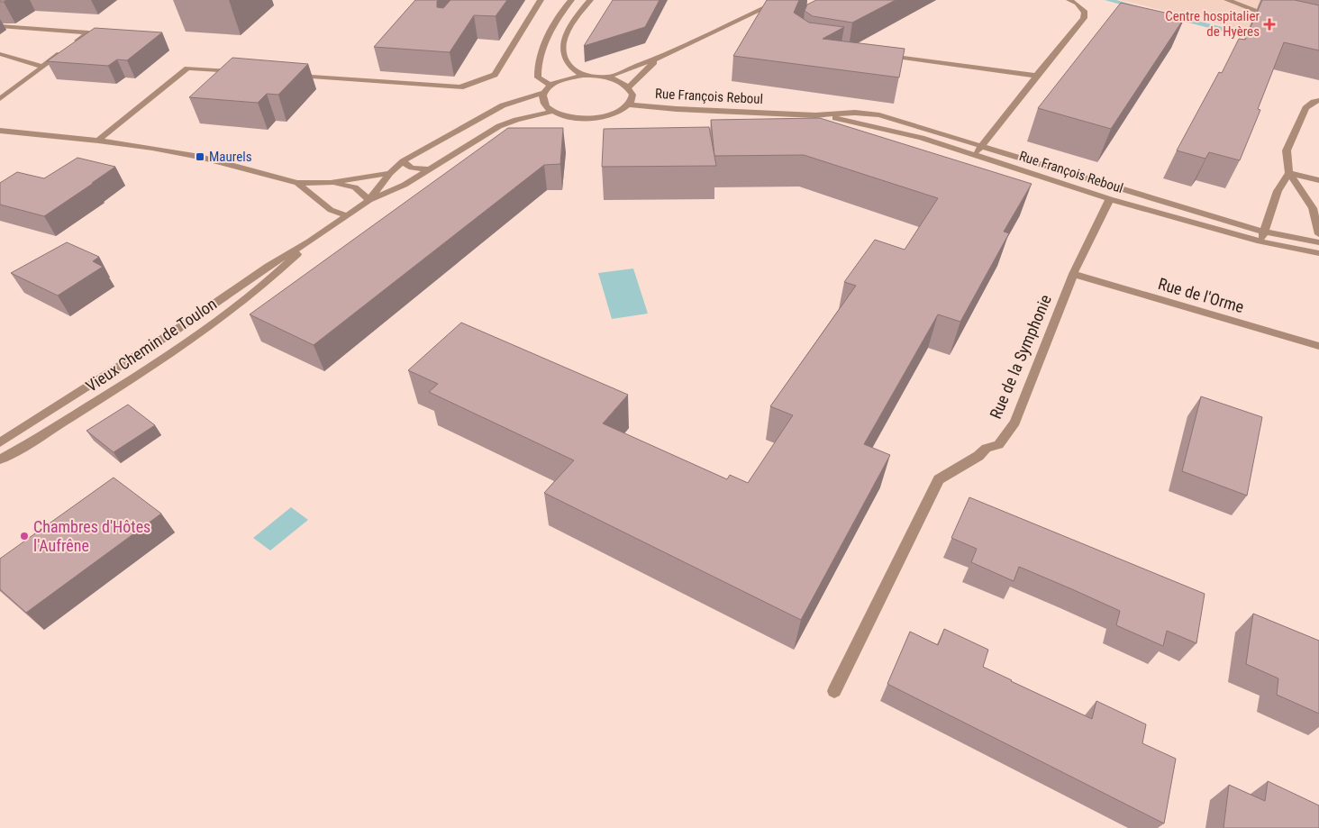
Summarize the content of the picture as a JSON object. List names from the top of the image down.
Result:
{
  "streets": {
    "street": [
      "Rue François Reboul",
      "Rue de l'Orme",
      "Vieux Chemin de Toulon",
      "Rue de la Symphonie"
    ]
  },
  "crossings": [
    ["Rue François Reboul", "Rue de la Symphonie"],
    ["Rue de l'Orme", "Rue de la Symphonie"]
  ],
  "places": {
    "health": ["Centre hospitalier de Hyères"],
    "transit": ["Maurels"],
    "other": ["Chambres d'Hôtes l'Aufrêne"]
  }
}
